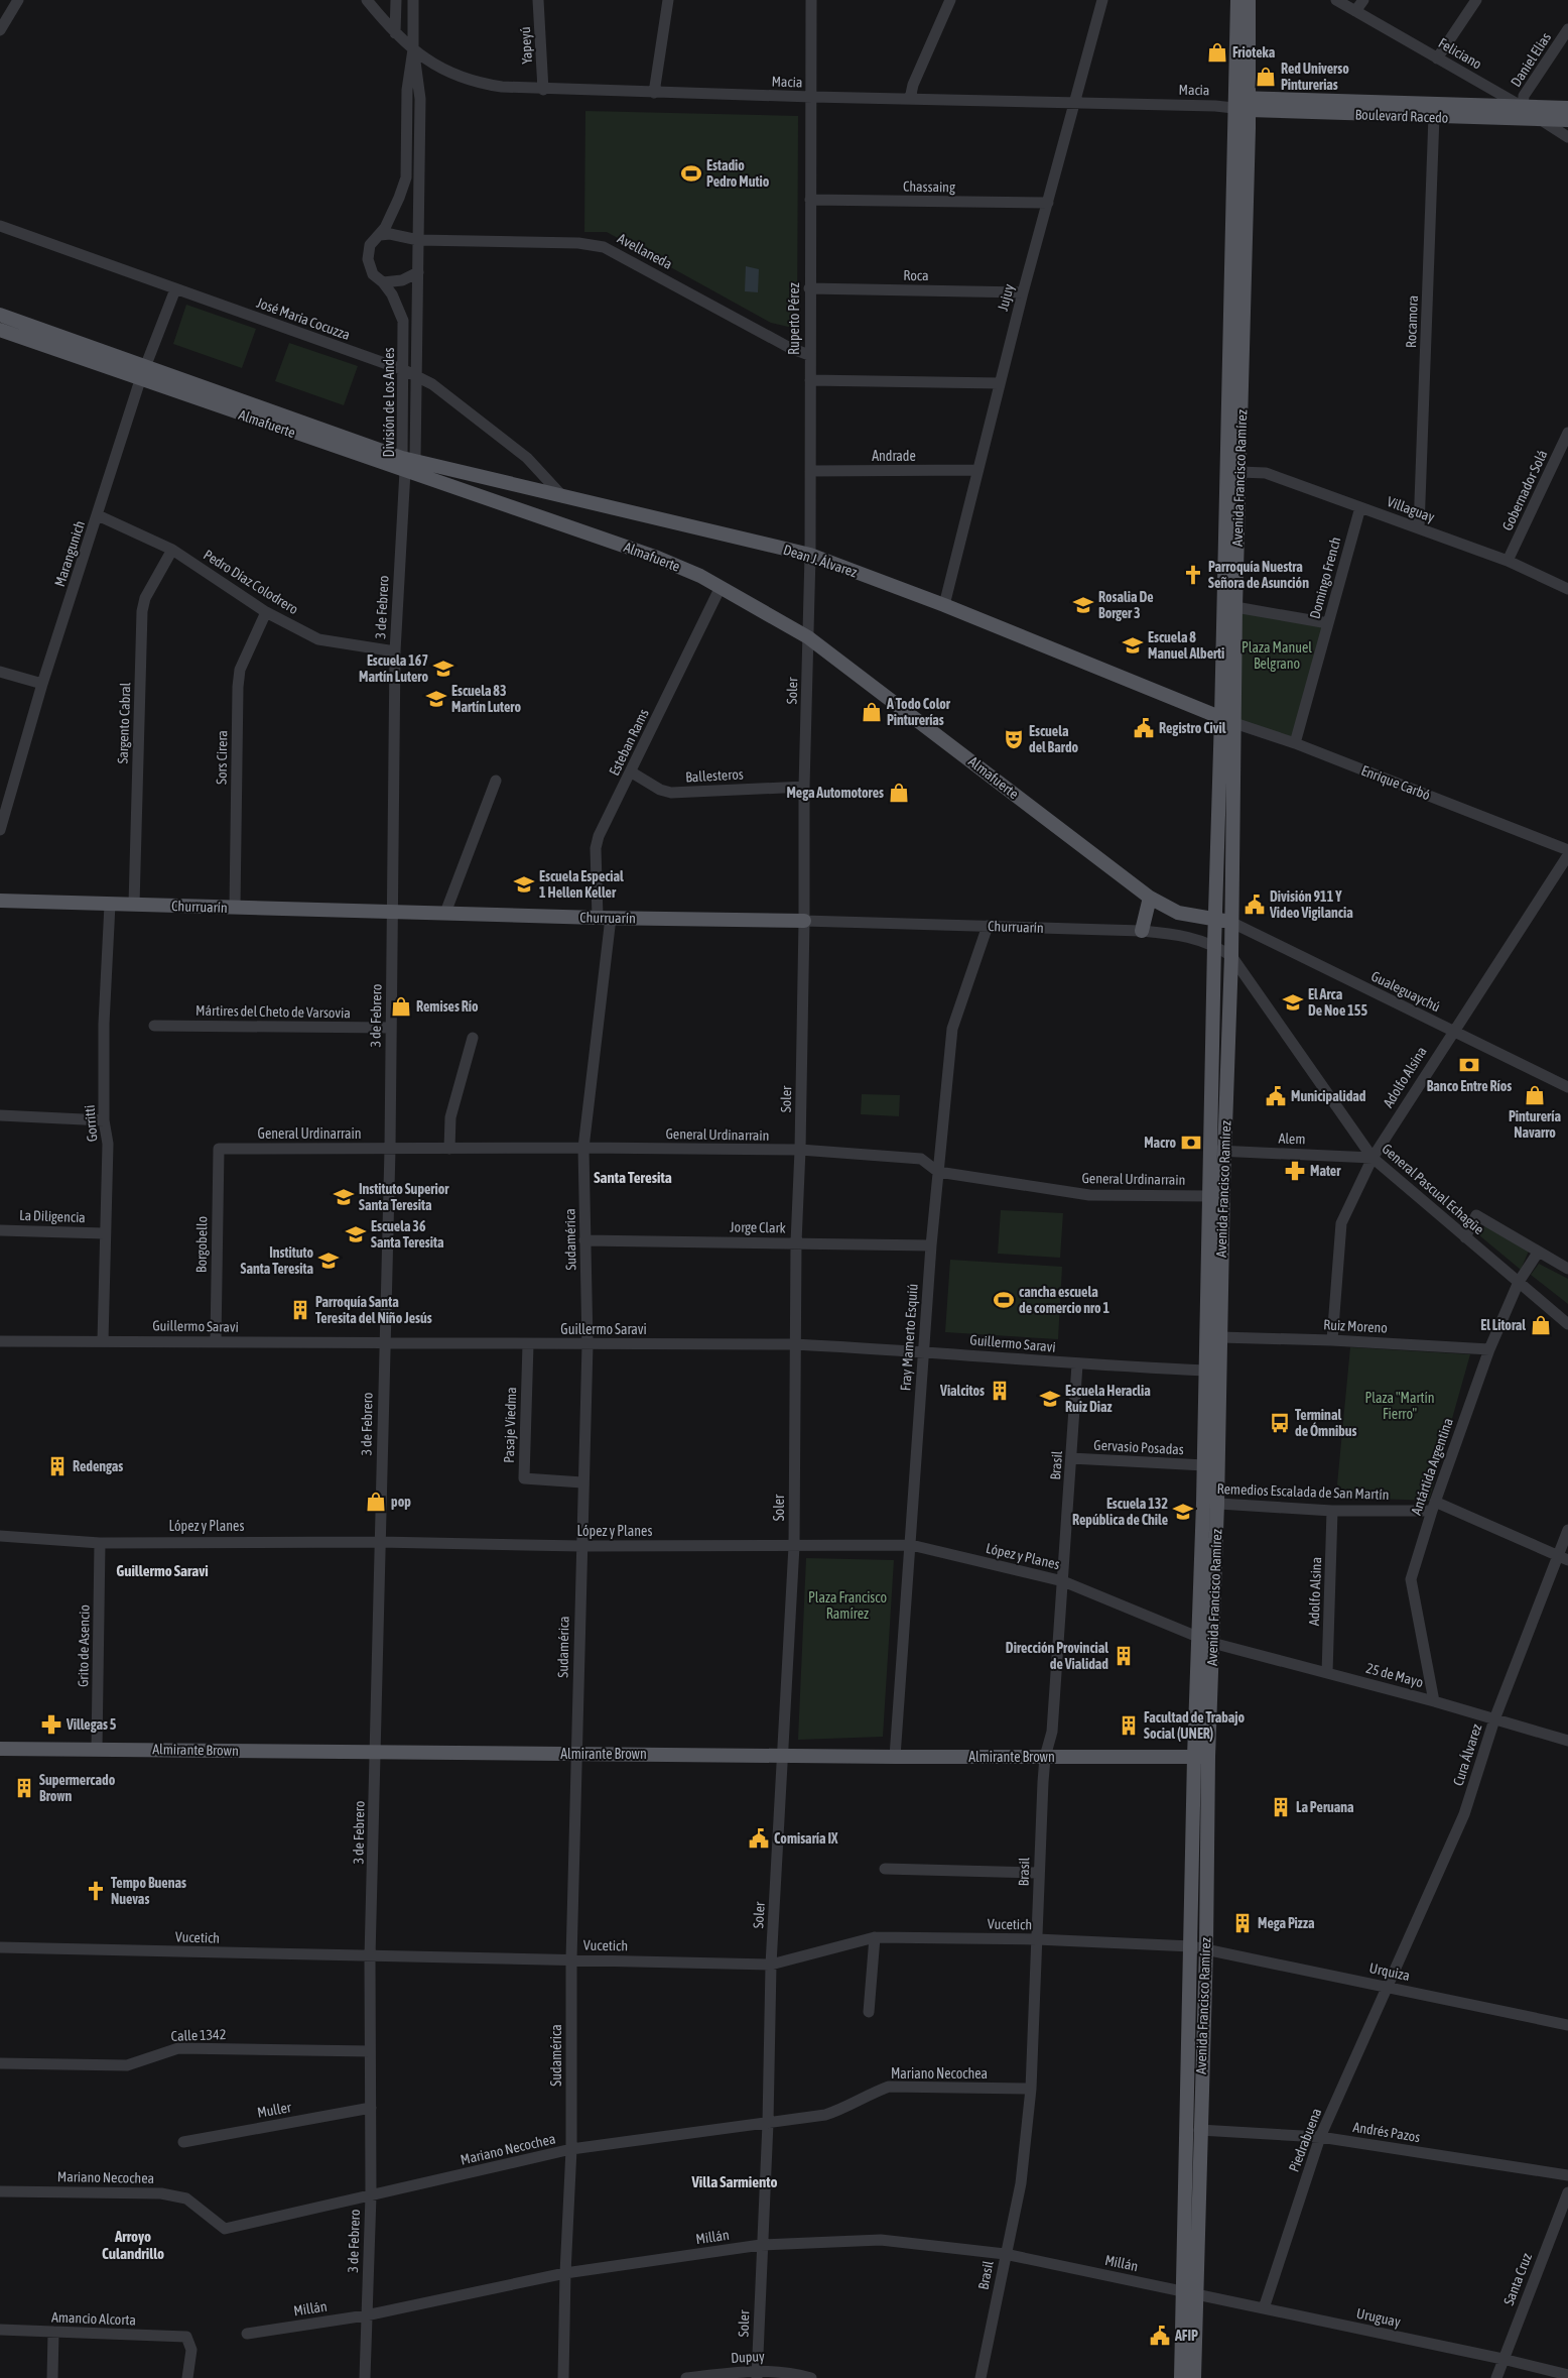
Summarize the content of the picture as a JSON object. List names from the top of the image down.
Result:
{
  "streets": {
    "main road": [
      "Boulevard Racedo",
      "Almafuerte",
      "Avenida Francisco Ramírez",
      "Dean J. Álvarez",
      "Churruarín",
      "Almirante Brown"
    ],
    "street": [
      "Yapeyú",
      "Feliciano",
      "Daniel Elias",
      "Macia",
      "Chassaing",
      "Avellaneda",
      "Roca",
      "Jujuy",
      "José Maria Cocuzza",
      "Ruperto Pérez",
      "Rocamora",
      "División de Los Andes",
      "Andrade",
      "Gobernador Solá",
      "Villaguay",
      "Marangunich",
      "Domingo French",
      "Pedro Díaz Colodrero",
      "3 de Febrero",
      "Soler",
      "Sargento Cabral",
      "Esteban Rams",
      "Sors Cirera",
      "Ballesteros",
      "Enrique Carbó",
      "Gualeguaychú",
      "Mártires del Cheto de Varsovia",
      "Adolfo Alsina",
      "Gorritti",
      "General Urdinarrain",
      "Alem",
      "General Pascual Echagüe",
      "La Diligencia",
      "Jorge Clark",
      "Sudamérica",
      "Borgobello",
      "Guillermo Saravi",
      "Ruiz Moreno",
      "Fray Mamerto Esquiú",
      "Pasaje Viedma",
      "Gervasio Posadas",
      "Brasil",
      "Antártida Argentina",
      "Remedios Escalada de San Martín",
      "López y Planes",
      "Grito de Asencio",
      "25 de Mayo",
      "Cura Álvarez",
      "Vucetich",
      "Urquiza",
      "Calle 1342",
      "Mariano Necochea",
      "Muller",
      "Andrés Pazos",
      "Piedrabuena",
      "Millán",
      "Santa Cruz",
      "Uruguay",
      "Amancio Alcorta",
      "Dupuy"
    ]
  },
  "crossings": [
    ["Yapeyú", "Macia"],
    ["Feliciano", "Daniel Elias"],
    ["Feliciano", "Boulevard Racedo"],
    ["Daniel Elias", "Boulevard Racedo"],
    ["Macia", "Boulevard Racedo"],
    ["Macia", "Jujuy"],
    ["Macia", "Ruperto Pérez"],
    ["Macia", "División de Los Andes"],
    ["Macia", "Avenida Francisco Ramírez"],
    ["Boulevard Racedo", "Rocamora"],
    ["Boulevard Racedo", "Avenida Francisco Ramírez"],
    ["Chassaing", "Jujuy"],
    ["Chassaing", "Ruperto Pérez"],
    ["Avellaneda", "Ruperto Pérez"],
    ["Avellaneda", "División de Los Andes"],
    ["Roca", "Jujuy"],
    ["Roca", "Ruperto Pérez"],
    ["Jujuy", "Andrade"],
    ["Jujuy", "Dean J. Álvarez"],
    ["José Maria Cocuzza", "División de Los Andes"],
    ["José Maria Cocuzza", "Marangunich"],
    ["José Maria Cocuzza", "Dean J. Álvarez"],
    ["Ruperto Pérez", "Almafuerte"],
    ["Ruperto Pérez", "Andrade"],
    ["Ruperto Pérez", "Dean J. Álvarez"],
    ["Ruperto Pérez", "Soler"],
    ["Rocamora", "Villaguay"],
    ["División de Los Andes", "Almafuerte"],
    ["División de Los Andes", "Dean J. Álvarez"],
    ["División de Los Andes", "3 de Febrero"],
    ["Almafuerte", "Avenida Francisco Ramírez"],
    ["Almafuerte", "Marangunich"],
    ["Almafuerte", "Dean J. Álvarez"],
    ["Almafuerte", "3 de Febrero"],
    ["Almafuerte", "Soler"],
    ["Almafuerte", "Esteban Rams"],
    ["Almafuerte", "Gualeguaychú"],
    ["Avenida Francisco Ramírez", "Villaguay"],
    ["Avenida Francisco Ramírez", "Dean J. Álvarez"],
    ["Avenida Francisco Ramírez", "Enrique Carbó"],
    ["Avenida Francisco Ramírez", "Churruarín"],
    ["Avenida Francisco Ramírez", "Gualeguaychú"],
    ["Avenida Francisco Ramírez", "General Urdinarrain"],
    ["Avenida Francisco Ramírez", "Alem"],
    ["Avenida Francisco Ramírez", "General Pascual Echagüe"],
    ["Avenida Francisco Ramírez", "Guillermo Saravi"],
    ["Avenida Francisco Ramírez", "Ruiz Moreno"],
    ["Avenida Francisco Ramírez", "Gervasio Posadas"],
    ["Avenida Francisco Ramírez", "Remedios Escalada de San Martín"],
    ["Avenida Francisco Ramírez", "López y Planes"],
    ["Avenida Francisco Ramírez", "25 de Mayo"],
    ["Avenida Francisco Ramírez", "Almirante Brown"],
    ["Avenida Francisco Ramírez", "Vucetich"],
    ["Avenida Francisco Ramírez", "Urquiza"],
    ["Avenida Francisco Ramírez", "Andrés Pazos"],
    ["Avenida Francisco Ramírez", "Millán"],
    ["Avenida Francisco Ramírez", "Uruguay"],
    ["Gobernador Solá", "Villaguay"],
    ["Villaguay", "Domingo French"],
    ["Marangunich", "Pedro Díaz Colodrero"],
    ["Dean J. Álvarez", "3 de Febrero"],
    ["Dean J. Álvarez", "Enrique Carbó"],
    ["Domingo French", "Enrique Carbó"],
    ["Pedro Díaz Colodrero", "3 de Febrero"],
    ["Pedro Díaz Colodrero", "Sargento Cabral"],
    ["Pedro Díaz Colodrero", "Sors Cirera"],
    ["3 de Febrero", "Churruarín"],
    ["3 de Febrero", "Mártires del Cheto de Varsovia"],
    ["3 de Febrero", "General Urdinarrain"],
    ["3 de Febrero", "Guillermo Saravi"],
    ["3 de Febrero", "López y Planes"],
    ["3 de Febrero", "Almirante Brown"],
    ["3 de Febrero", "Vucetich"],
    ["3 de Febrero", "Calle 1342"],
    ["3 de Febrero", "Mariano Necochea"],
    ["3 de Febrero", "Muller"],
    ["3 de Febrero", "Millán"],
    ["Soler", "Ballesteros"],
    ["Soler", "Churruarín"],
    ["Soler", "General Urdinarrain"],
    ["Soler", "Jorge Clark"],
    ["Soler", "Guillermo Saravi"],
    ["Soler", "López y Planes"],
    ["Soler", "Almirante Brown"],
    ["Soler", "Vucetich"],
    ["Soler", "Mariano Necochea"],
    ["Soler", "Millán"],
    ["Soler", "Dupuy"],
    ["Sargento Cabral", "Churruarín"],
    ["Esteban Rams", "Ballesteros"],
    ["Esteban Rams", "Churruarín"],
    ["Esteban Rams", "Sudamérica"],
    ["Sors Cirera", "Churruarín"],
    ["Churruarín", "Gorritti"],
    ["Churruarín", "General Pascual Echagüe"],
    ["Churruarín", "Sudamérica"],
    ["Churruarín", "Fray Mamerto Esquiú"],
    ["Gualeguaychú", "Adolfo Alsina"],
    ["Adolfo Alsina", "Alem"],
    ["Adolfo Alsina", "General Pascual Echagüe"],
    ["Adolfo Alsina", "Ruiz Moreno"],
    ["Adolfo Alsina", "Remedios Escalada de San Martín"],
    ["Adolfo Alsina", "25 de Mayo"],
    ["Gorritti", "La Diligencia"],
    ["Gorritti", "Guillermo Saravi"],
    ["General Urdinarrain", "Sudamérica"],
    ["General Urdinarrain", "Borgobello"],
    ["General Urdinarrain", "Fray Mamerto Esquiú"],
    ["Alem", "General Pascual Echagüe"],
    ["General Pascual Echagüe", "Antártida Argentina"],
    ["Jorge Clark", "Sudamérica"],
    ["Jorge Clark", "Fray Mamerto Esquiú"],
    ["Sudamérica", "Guillermo Saravi"],
    ["Sudamérica", "Pasaje Viedma"],
    ["Sudamérica", "López y Planes"],
    ["Sudamérica", "Almirante Brown"],
    ["Sudamérica", "Vucetich"],
    ["Sudamérica", "Mariano Necochea"],
    ["Sudamérica", "Millán"],
    ["Borgobello", "Guillermo Saravi"],
    ["Guillermo Saravi", "Fray Mamerto Esquiú"],
    ["Guillermo Saravi", "Pasaje Viedma"],
    ["Guillermo Saravi", "Brasil"],
    ["Ruiz Moreno", "Antártida Argentina"],
    ["Fray Mamerto Esquiú", "López y Planes"],
    ["Fray Mamerto Esquiú", "Almirante Brown"],
    ["Gervasio Posadas", "Brasil"],
    ["Brasil", "López y Planes"],
    ["Brasil", "Almirante Brown"],
    ["Brasil", "Vucetich"],
    ["Brasil", "Mariano Necochea"],
    ["Brasil", "Millán"],
    ["Antártida Argentina", "Remedios Escalada de San Martín"],
    ["Antártida Argentina", "25 de Mayo"],
    ["Remedios Escalada de San Martín", "Cura Álvarez"],
    ["López y Planes", "Grito de Asencio"],
    ["López y Planes", "25 de Mayo"],
    ["Grito de Asencio", "Almirante Brown"],
    ["25 de Mayo", "Cura Álvarez"],
    ["Cura Álvarez", "Urquiza"],
    ["Cura Álvarez", "Piedrabuena"],
    ["Vucetich", "Urquiza"],
    ["Urquiza", "Piedrabuena"],
    ["Andrés Pazos", "Piedrabuena"],
    ["Piedrabuena", "Uruguay"],
    ["Millán", "Uruguay"],
    ["Santa Cruz", "Uruguay"]
  ],
  "districts": [
    "Santa Teresita",
    "Guillermo Saravi",
    "Villa Sarmiento",
    "Arroyo Culandrillo"
  ],
  "parks": ["Plaza Manuel Belgrano", "Plaza \"Martín Fierro\"", "Plaza Francisco Ramírez"],
  "places": {
    "shop": [
      "Frioteka",
      "Red Universo Pinturerias",
      "A Todo Color Pinturerías",
      "Mega Automotores",
      "Remises Río",
      "Pinturería Navarro",
      "El Litoral",
      "pop"
    ],
    "sports": ["Estadio Pedro Mutio", "cancha escuela de comercio nro 1"],
    "church": ["Parroquía Nuestra Señora de Asunción", "Tempo Buenas Nuevas"],
    "school or university": [
      "Rosalia De Borger 3",
      "Escuela 8 Manuel Alberti",
      "Escuela 167 Martín Lutero",
      "Escuela 83 Martín Lutero",
      "Escuela Especial 1 Hellen Keller",
      "El Arca De Noe 155",
      "Instituto Superior Santa Teresita",
      "Escuela 36 Santa Teresita",
      "Instituto Santa Teresita",
      "Escuela Heraclia Ruiz Diaz",
      "Escuela 132 República de Chile"
    ],
    "public building": [
      "Registro Civil",
      "División 911 Y Video Vigilancia",
      "Municipalidad",
      "Comisaría IX",
      "AFIP"
    ],
    "theatre": ["Escuela del Bardo"],
    "bank": ["Banco Entre Ríos", "Macro"],
    "pharmacy": ["Mater", "Villegas 5"],
    "building": [
      "Parroquía Santa Teresita del Niño Jesús",
      "Vialcitos",
      "Redengas",
      "Dirección Provincial de Vialidad",
      "Facultad de Trabajo Social (UNER)",
      "Supermercado Brown",
      "La Peruana",
      "Mega Pizza"
    ],
    "bus stop": ["Terminal de Ómnibus"]
  }
}
